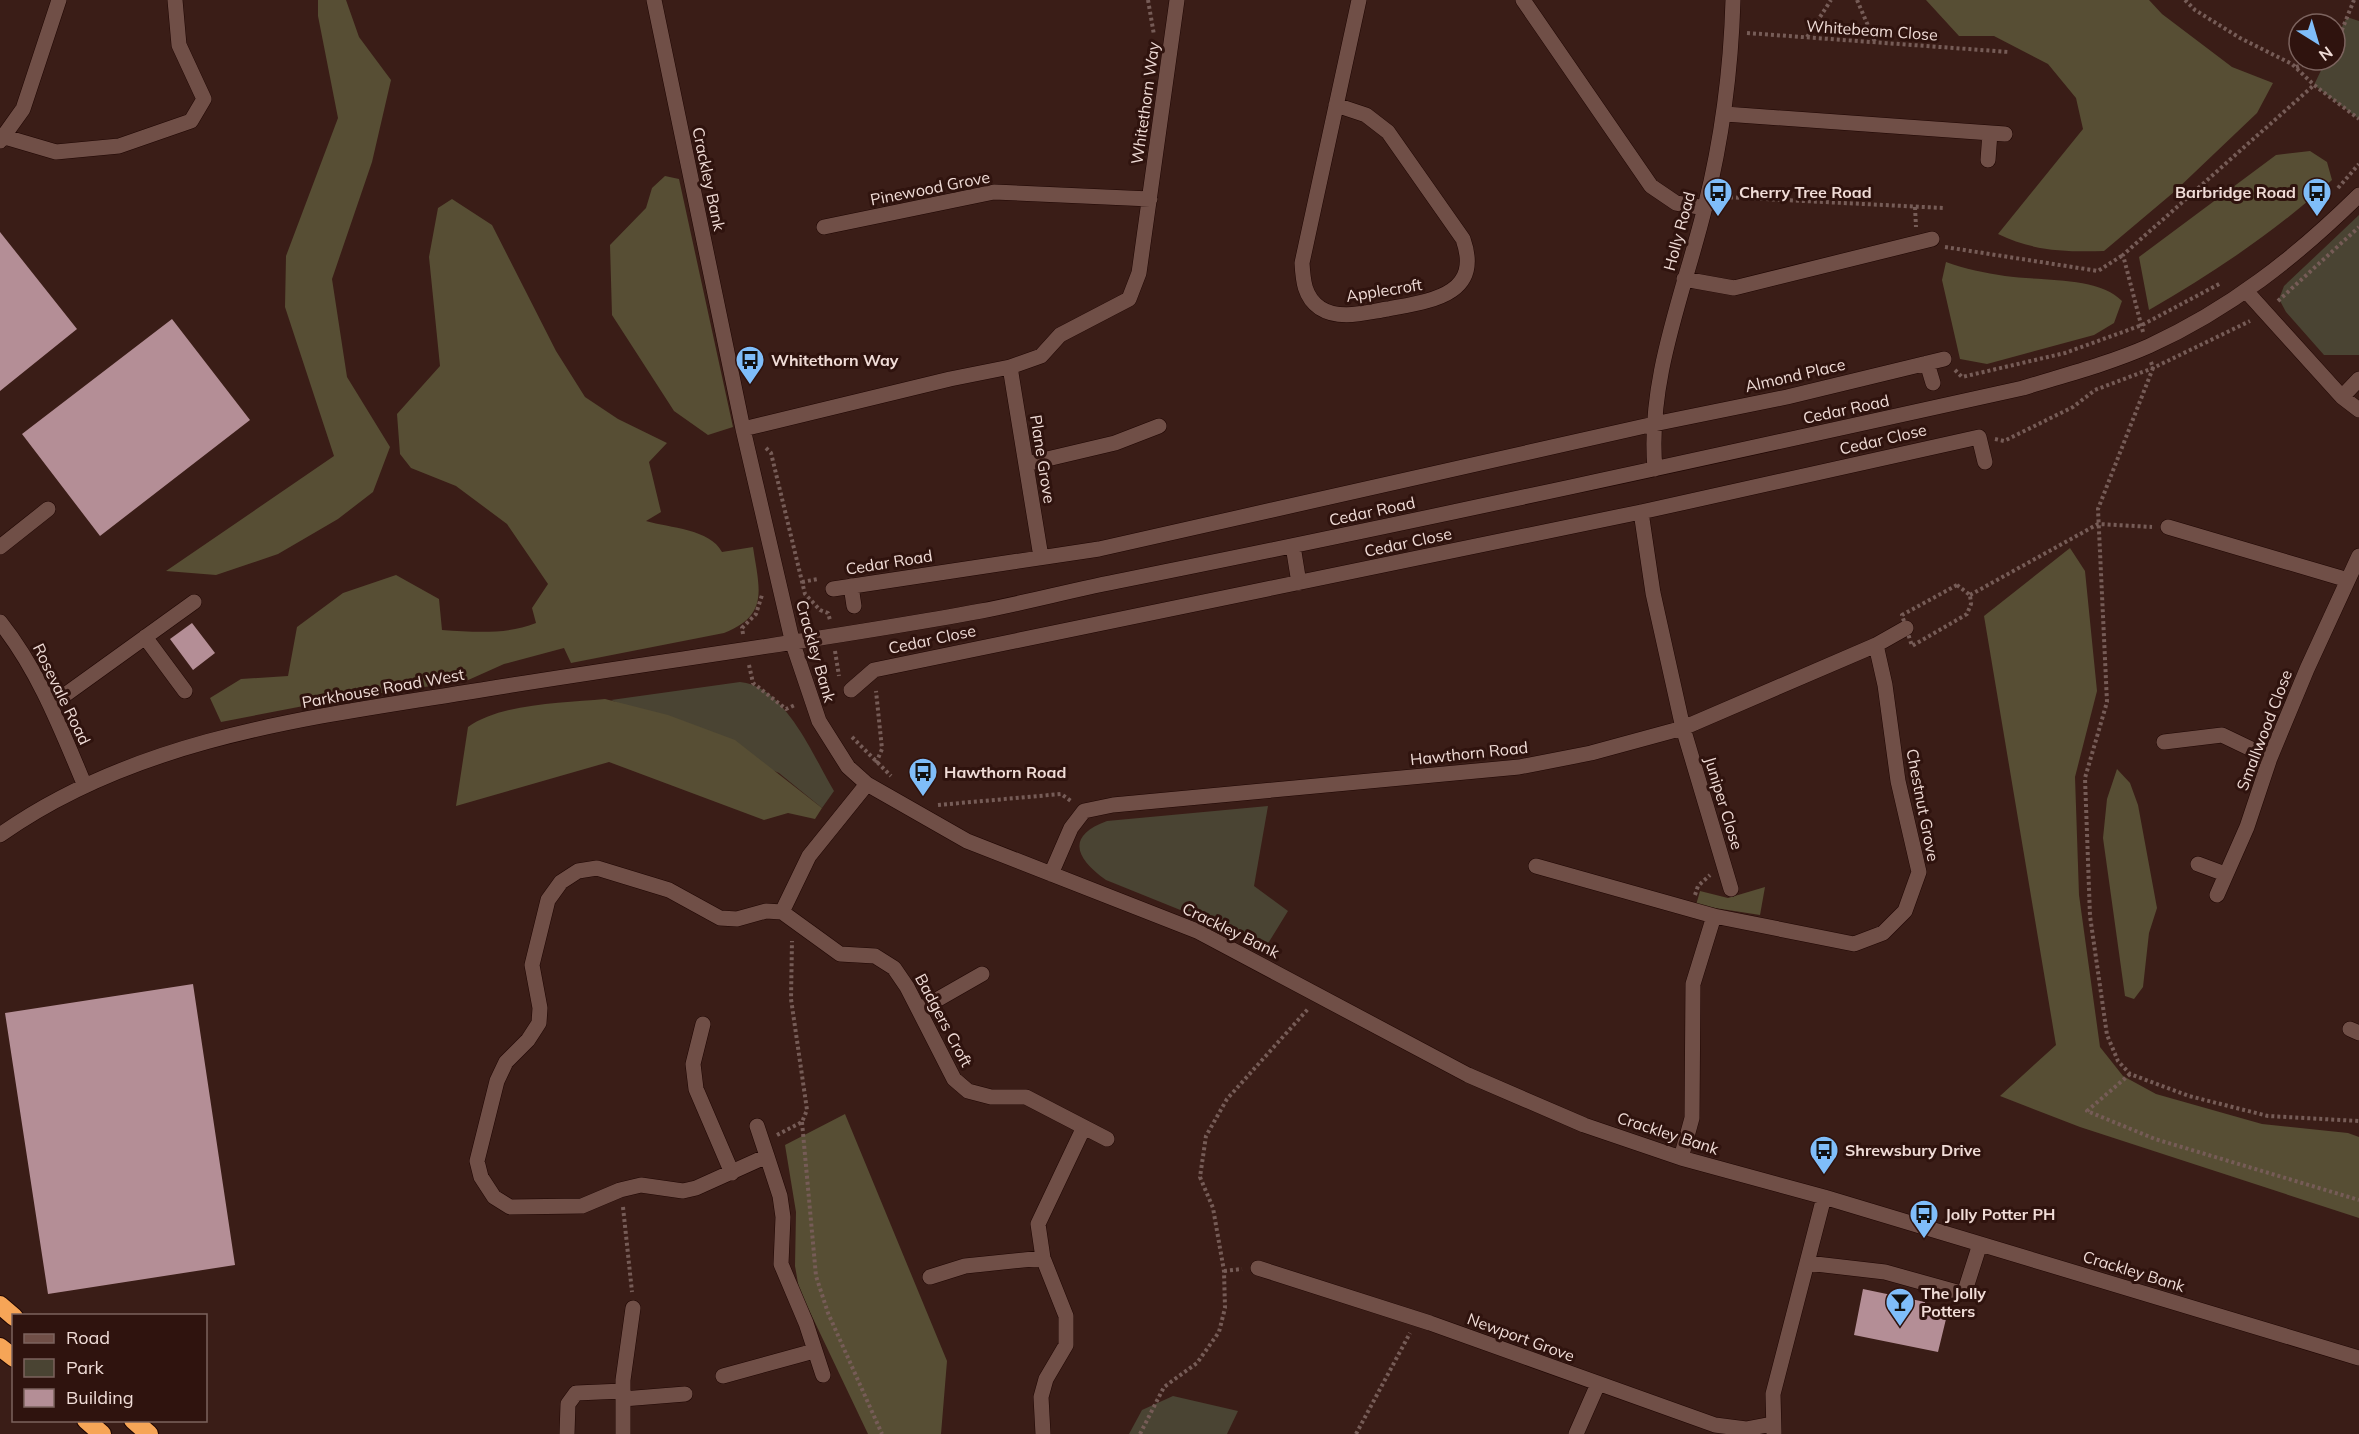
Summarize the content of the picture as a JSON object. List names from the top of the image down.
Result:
{
  "streets": {
    "street": [
      "Whitethorn Way",
      "Crackley Bank",
      "Pinewood Grove",
      "Holly Road",
      "Applecroft",
      "Almond Place",
      "Cedar Road",
      "Cedar Close",
      "Plane Grove",
      "Parkhouse Road West",
      "Rosevale Road",
      "Smallwood Close",
      "Hawthorn Road",
      "Juniper Close",
      "Chestnut Grove",
      "Badgers Croft",
      "Newport Grove"
    ],
    "path": ["Whitebeam Close"]
  },
  "crossings": [
    ["Whitebeam Close", "Holly Road"],
    ["Whitethorn Way", "Crackley Bank"],
    ["Whitethorn Way", "Pinewood Grove"],
    ["Whitethorn Way", "Plane Grove"],
    ["Crackley Bank", "Cedar Road"],
    ["Crackley Bank", "Parkhouse Road West"],
    ["Crackley Bank", "Hawthorn Road"],
    ["Holly Road", "Almond Place"],
    ["Holly Road", "Cedar Road"],
    ["Almond Place", "Cedar Road"],
    ["Cedar Road", "Plane Grove"],
    ["Cedar Road", "Parkhouse Road West"],
    ["Parkhouse Road West", "Rosevale Road"],
    ["Hawthorn Road", "Juniper Close"],
    ["Hawthorn Road", "Chestnut Grove"]
  ],
  "places": {
    "bus stop": [
      "Cherry Tree Road",
      "Barbridge Road",
      "Whitethorn Way",
      "Hawthorn Road",
      "Shrewsbury Drive",
      "Jolly Potter PH"
    ],
    "bar": ["The Jolly Potters"]
  },
  "legend": ["Road", "Park", "Building"],
  "north": "bottom right"
}
